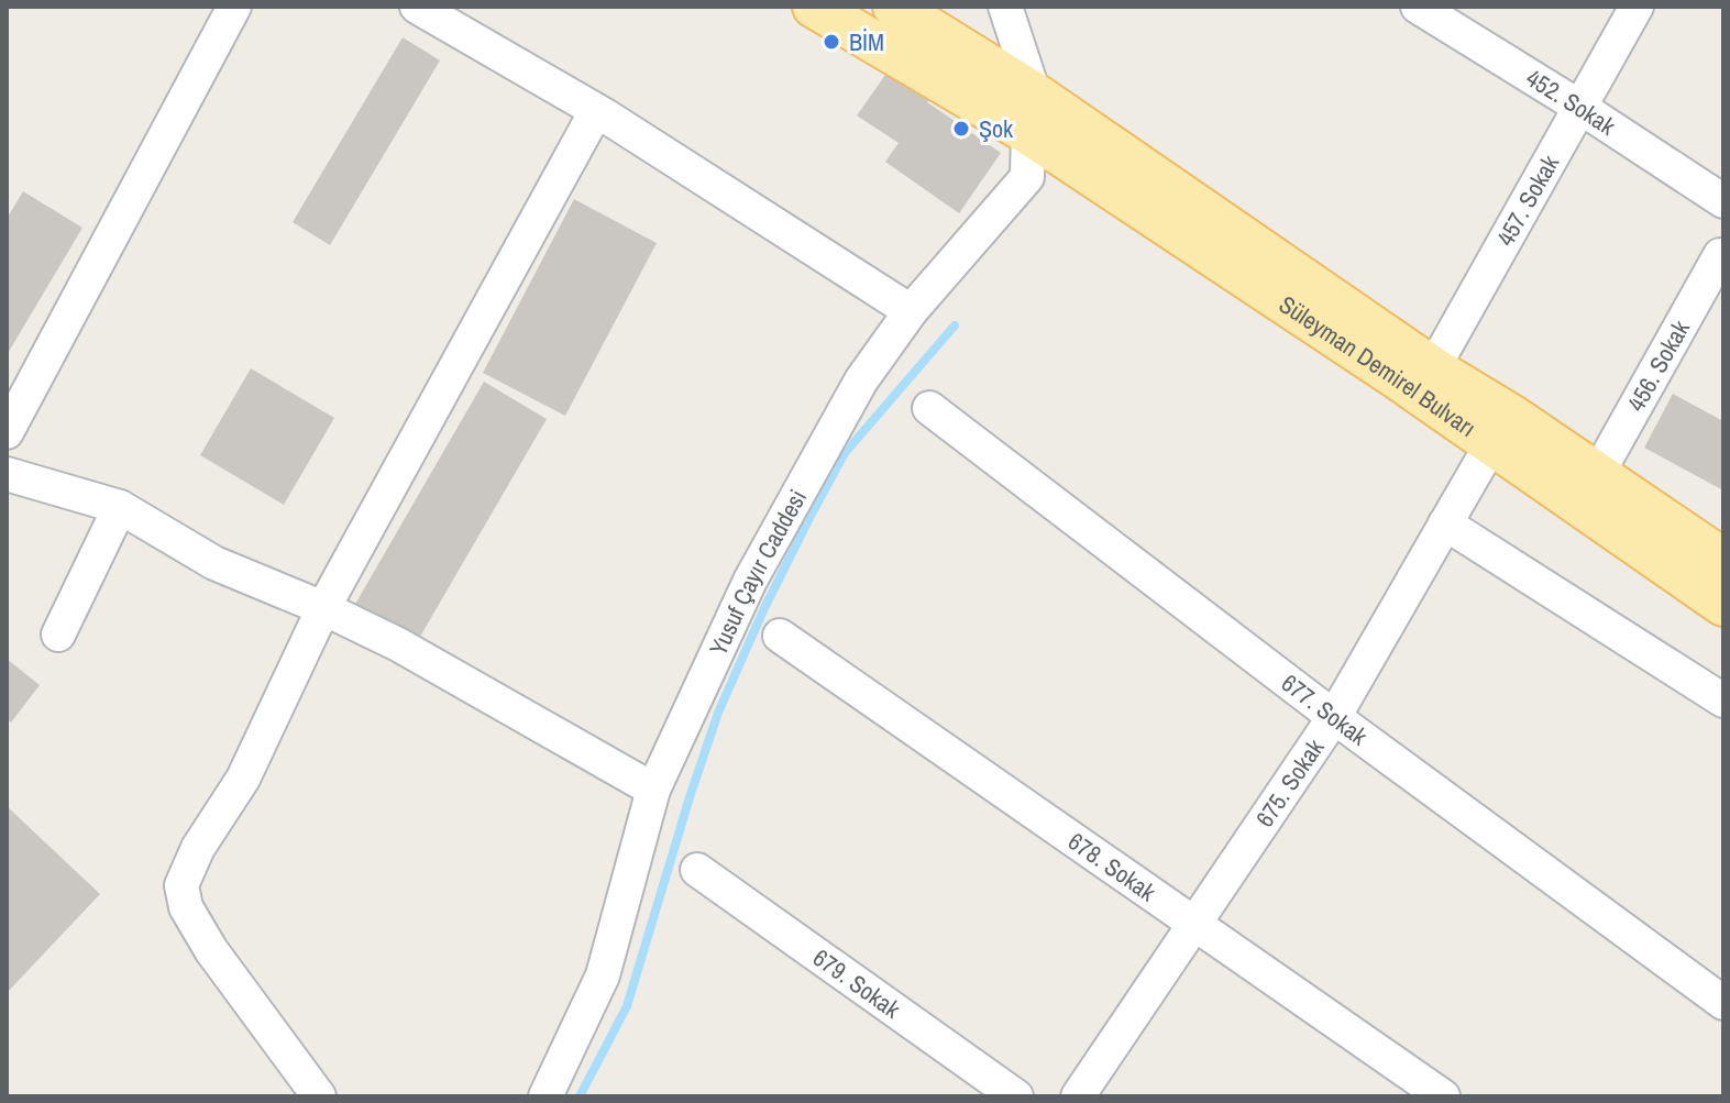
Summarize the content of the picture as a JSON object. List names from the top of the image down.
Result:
{
  "streets": {
    "main road": ["Süleyman Demirel Bulvarı"],
    "street": [
      "452. Sokak",
      "457. Sokak",
      "456. Sokak",
      "Yusuf Çayır Caddesi",
      "677. Sokak",
      "675. Sokak",
      "678. Sokak",
      "679. Sokak"
    ]
  },
  "crossings": [
    ["452. Sokak", "457. Sokak"],
    ["457. Sokak", "Süleyman Demirel Bulvarı"],
    ["456. Sokak", "Süleyman Demirel Bulvarı"],
    ["Süleyman Demirel Bulvarı", "Yusuf Çayır Caddesi"],
    ["Süleyman Demirel Bulvarı", "675. Sokak"],
    ["677. Sokak", "675. Sokak"],
    ["675. Sokak", "678. Sokak"]
  ],
  "places": ["BİM", "Şok"]
}
